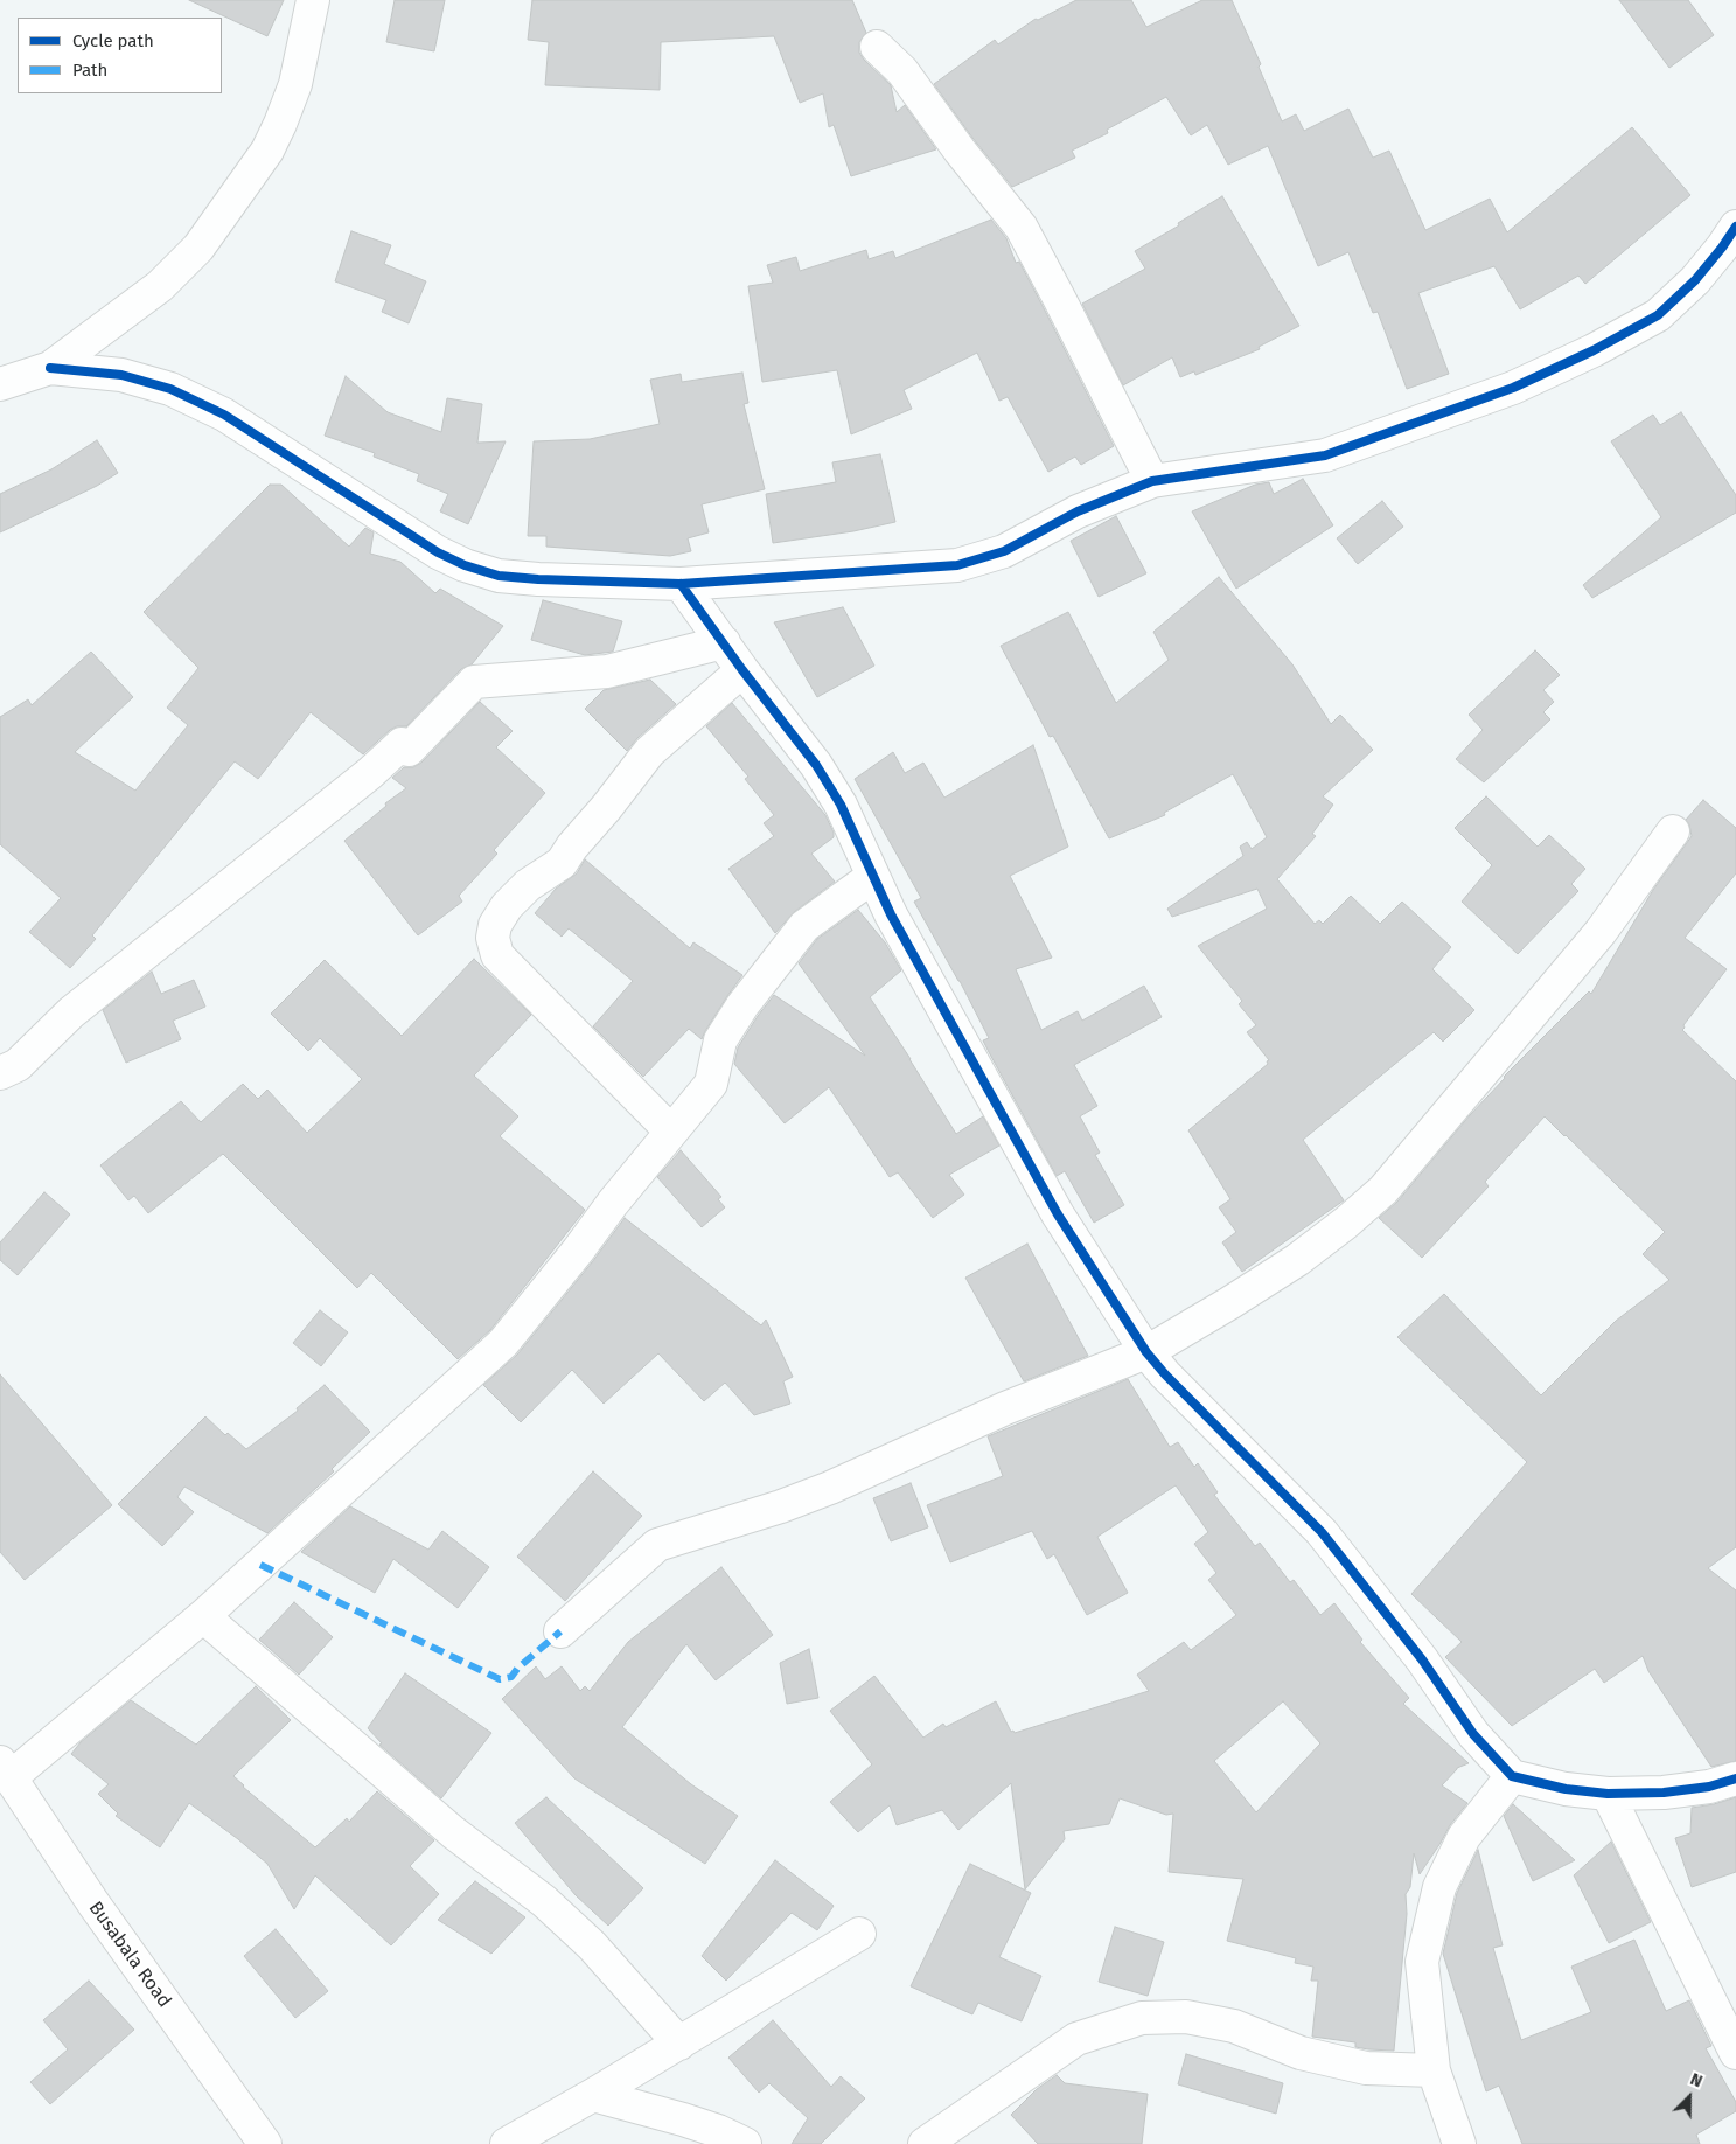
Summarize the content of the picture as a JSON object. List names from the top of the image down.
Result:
{
  "streets": {
    "street": ["Busabala Road"]
  },
  "legend": ["Cycle path", "Path"],
  "north": "top right"
}
